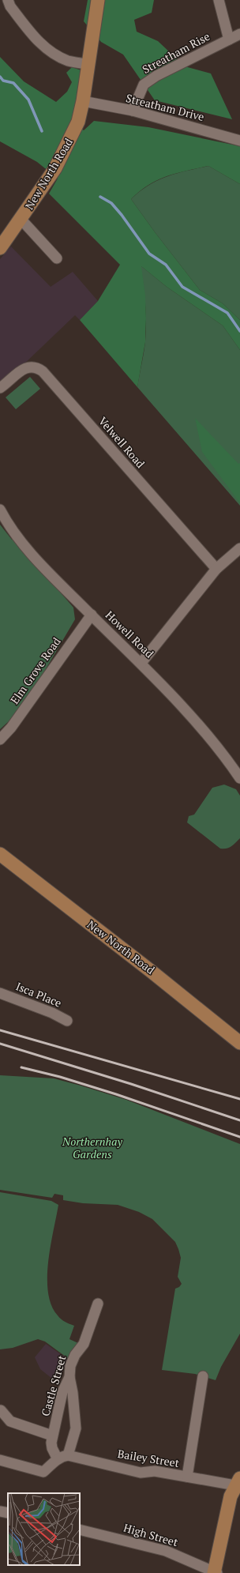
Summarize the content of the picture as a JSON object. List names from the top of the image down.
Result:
{
  "streets": {
    "main road": ["New North Road"],
    "street": [
      "Streatham Rise",
      "Streatham Drive",
      "Velwell Road",
      "Howell Road",
      "Elm Grove Road",
      "Isca Place",
      "Castle Street",
      "Bailey Street",
      "High Street"
    ]
  },
  "crossings": [
    ["Streatham Rise", "Streatham Drive"],
    ["Streatham Drive", "New North Road"],
    ["Howell Road", "Elm Grove Road"]
  ],
  "parks": ["Northernhay Gardens"]
}
